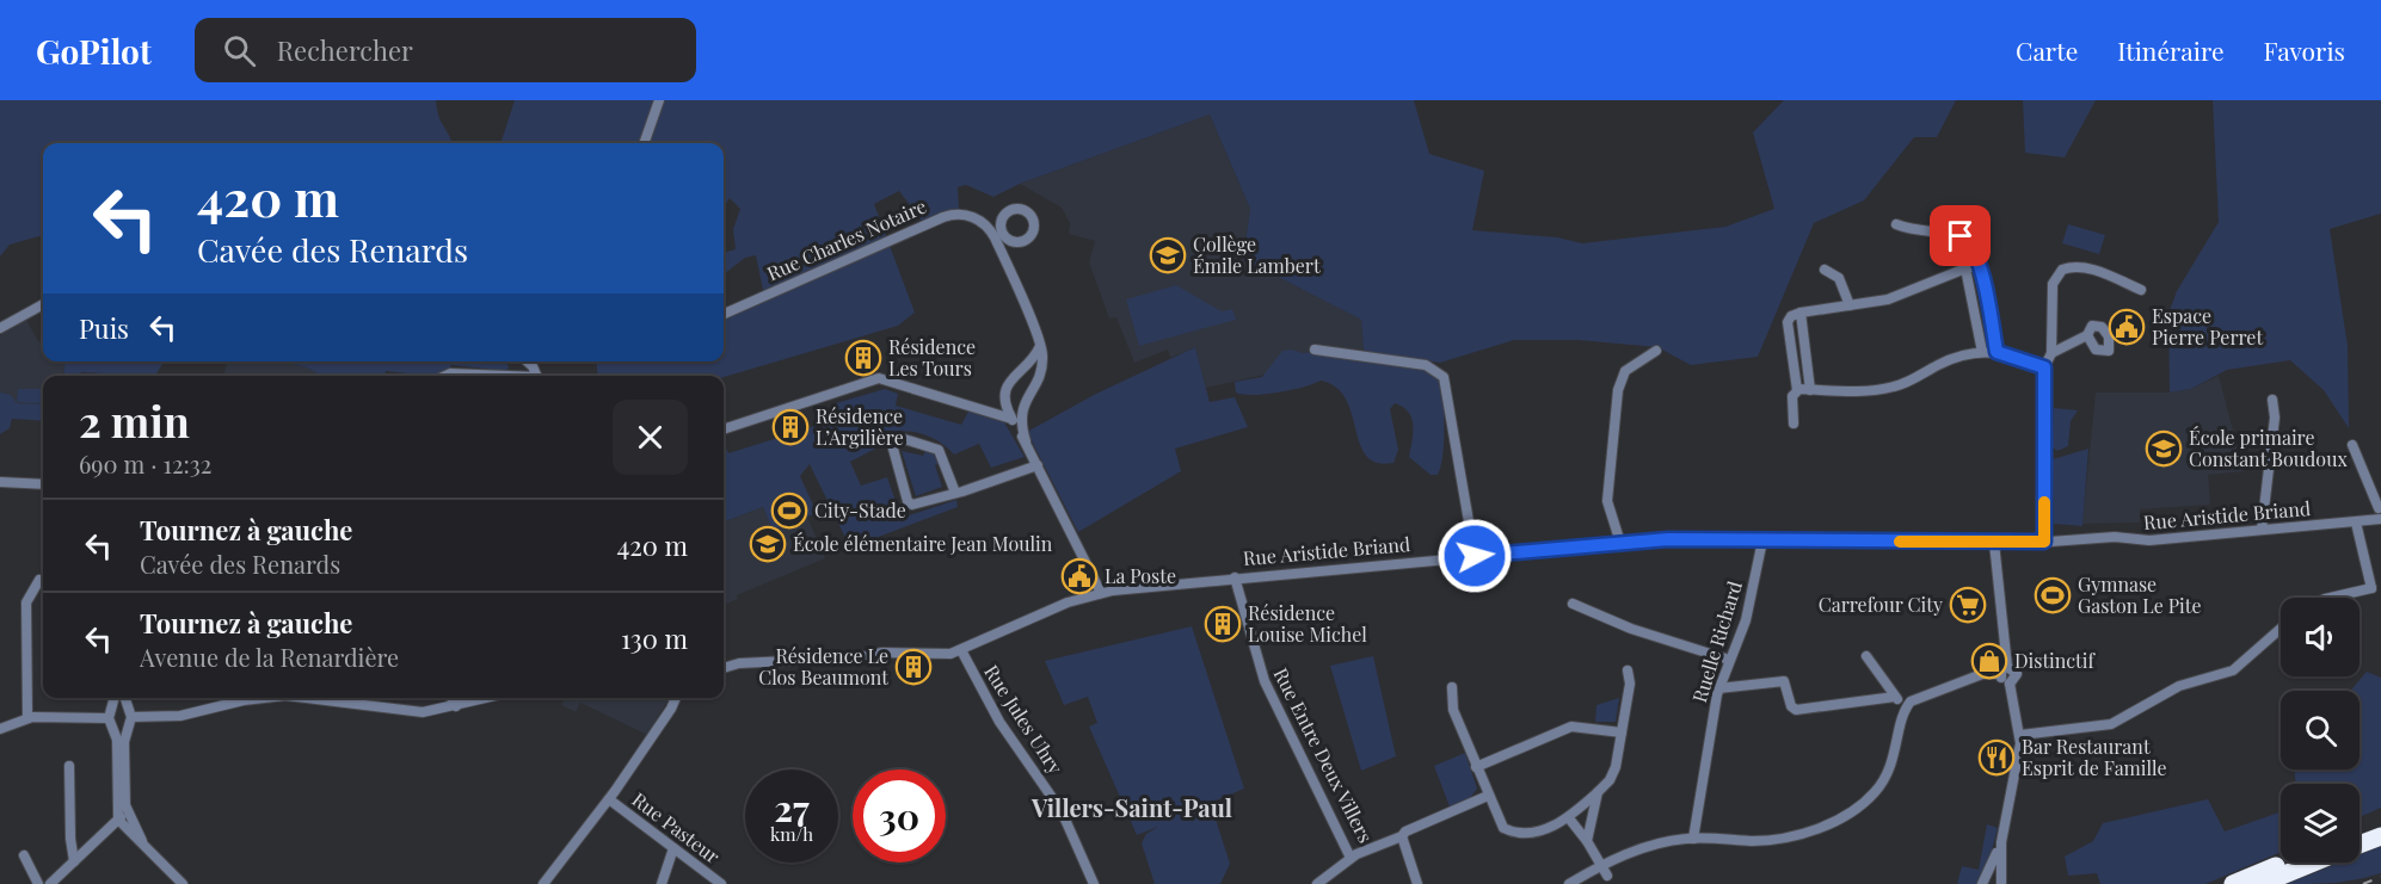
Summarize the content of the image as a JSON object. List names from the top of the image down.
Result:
{
  "streets": {
    "street": [
      "Rue Charles Notaire",
      "Rue Aristide Briand",
      "Ruelle Richard",
      "Rue Jules Uhry",
      "Rue Entre Deux Villers",
      "Rue Pasteur"
    ]
  },
  "crossings": [
    ["Rue Charles Notaire", "Rue Aristide Briand"],
    ["Rue Aristide Briand", "Ruelle Richard"],
    ["Rue Aristide Briand", "Rue Jules Uhry"],
    ["Rue Aristide Briand", "Rue Entre Deux Villers"]
  ],
  "districts": ["Villers-Saint-Paul"],
  "places": {
    "school or university": ["Collège Émile Lambert", "École primaire Constant Boudoux", "École élémentaire Jean Moulin"],
    "public building": ["Espace Pierre Perret", "La Poste"],
    "building": [
      "Résidence Les Tours",
      "Résidence L’Argilière",
      "Résidence Louise Michel",
      "Résidence Le Clos Beaumont"
    ],
    "sports": ["City-Stade", "Gymnase Gaston Le Pite"],
    "supermarket": ["Carrefour City"],
    "shop": ["Distinctif"],
    "restaurant": ["Bar Restaurant Esprit de Famille"]
  },
  "page": {
    "header": "GoPilot",
    "search": "Rechercher",
    "nav": ["Carte", "Itinéraire", "Favoris"],
    "turn": ["420 m", "Cavée des Renards"],
    "then": "Puis",
    "heading": ["2 min", "690 m · 12:32"],
    "list": [
      {
        "name": "Tournez à gauche",
        "note": "Cavée des Renards",
        "value": "420 m"
      },
      {
        "name": "Tournez à gauche",
        "note": "Avenue de la Renardière",
        "value": "130 m"
      }
    ],
    "speed": "27 km/h",
    "limit": "30"
  }
}
